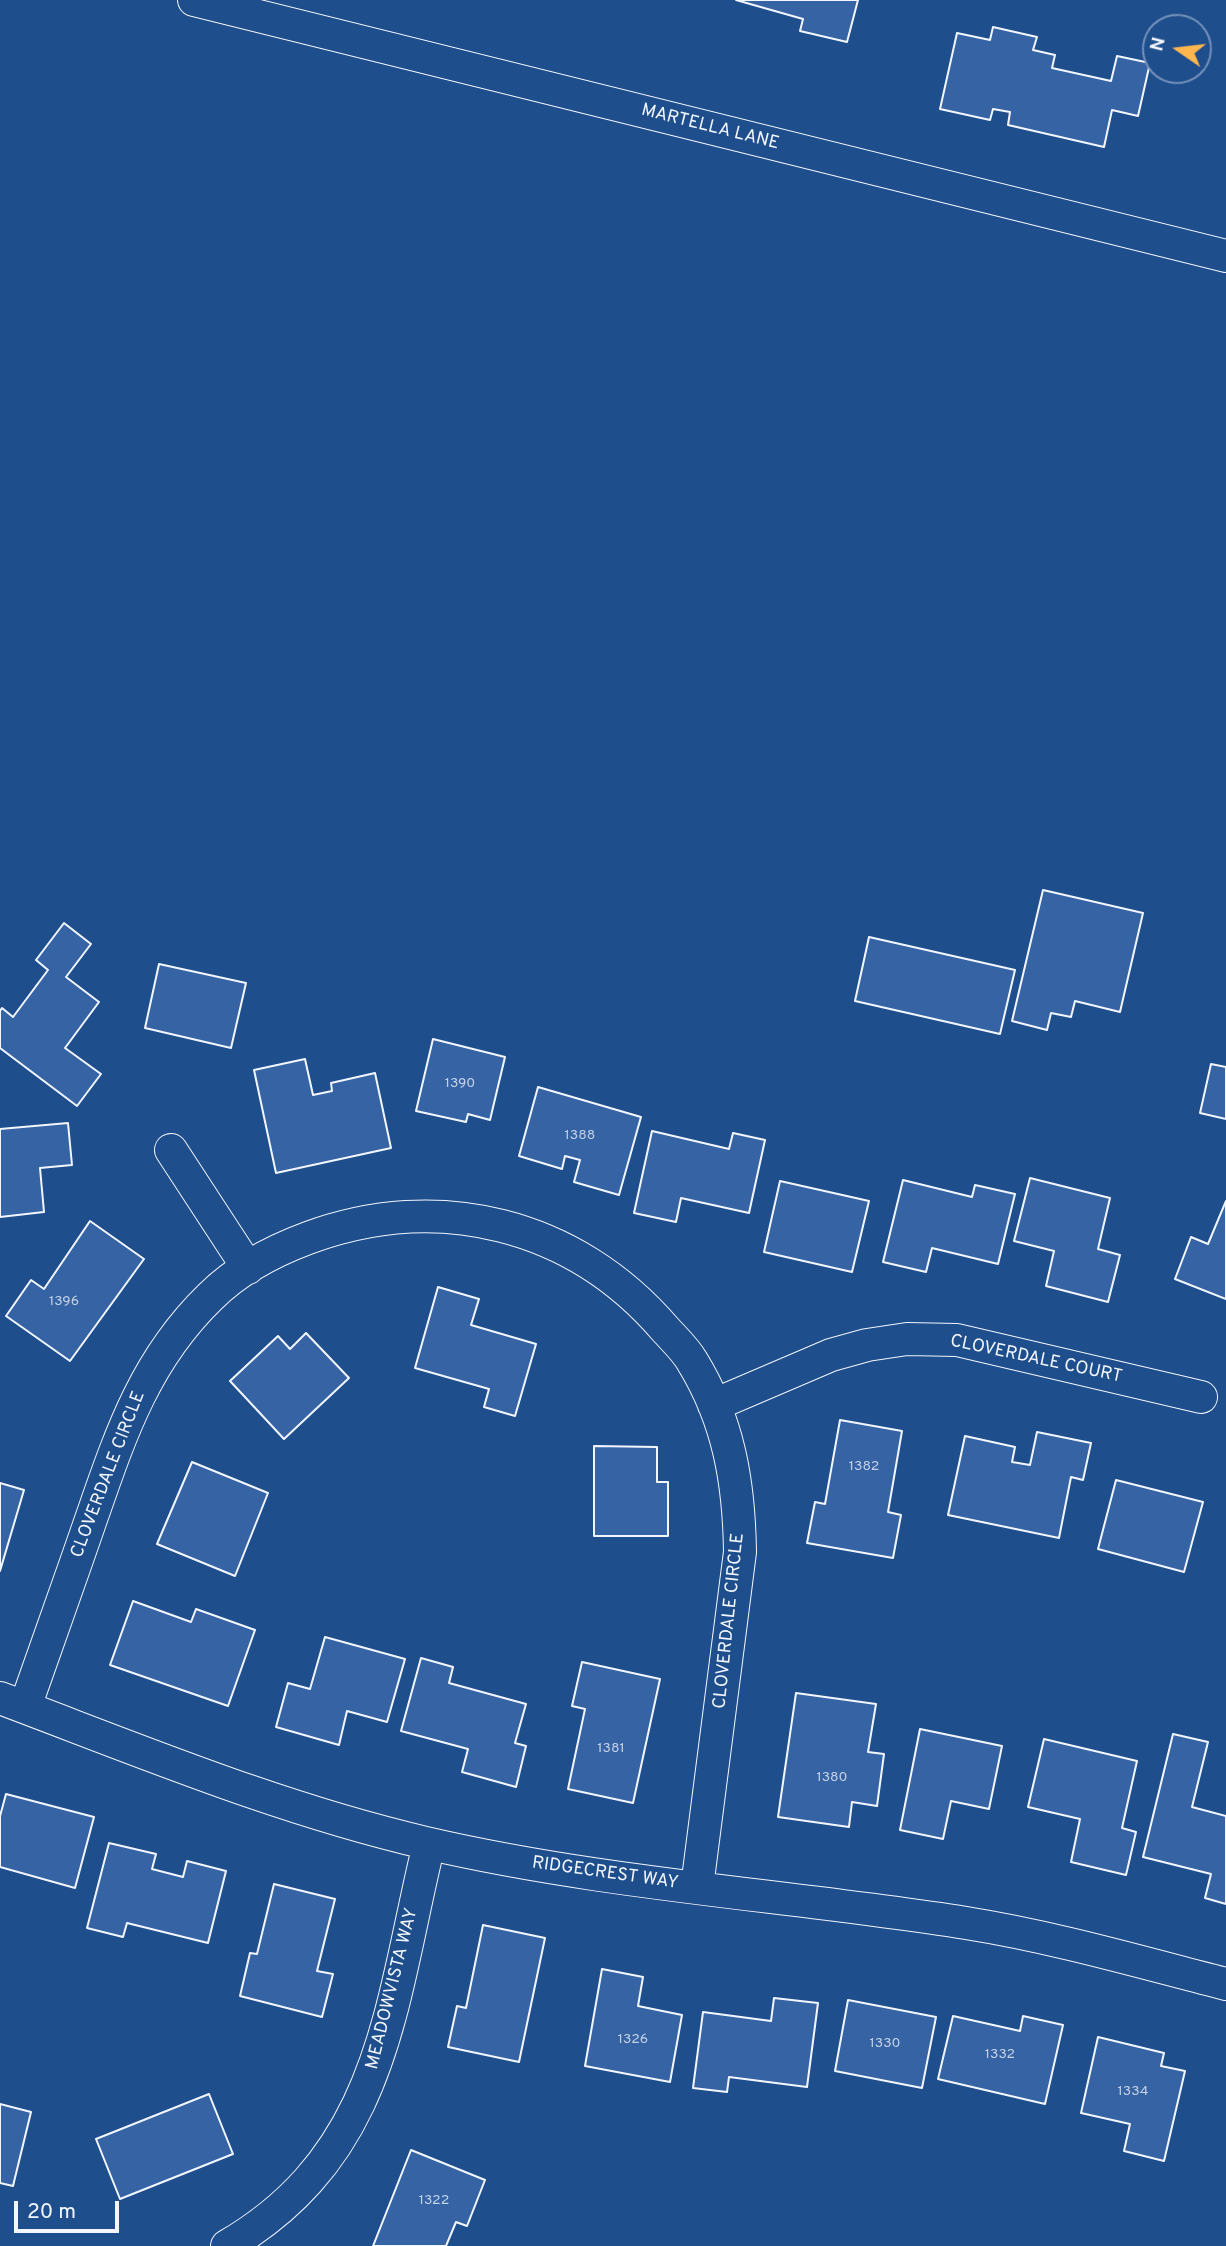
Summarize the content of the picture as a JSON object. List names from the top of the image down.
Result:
{
  "streets": {
    "street": [
      "MARTELLA LANE",
      "CLOVERDALE COURT",
      "CLOVERDALE CIRCLE",
      "RIDGECREST WAY",
      "MEADOWVISTA WAY"
    ]
  },
  "crossings": [
    ["CLOVERDALE COURT", "CLOVERDALE CIRCLE"],
    ["CLOVERDALE CIRCLE", "RIDGECREST WAY"],
    ["RIDGECREST WAY", "MEADOWVISTA WAY"]
  ],
  "house_numbers": [
    "1390",
    "1388",
    "1396",
    "1382",
    "1381",
    "1380",
    "1326",
    "1330",
    "1332",
    "1334",
    "1322"
  ],
  "scale_bar": "20 m",
  "north": "left"
}
